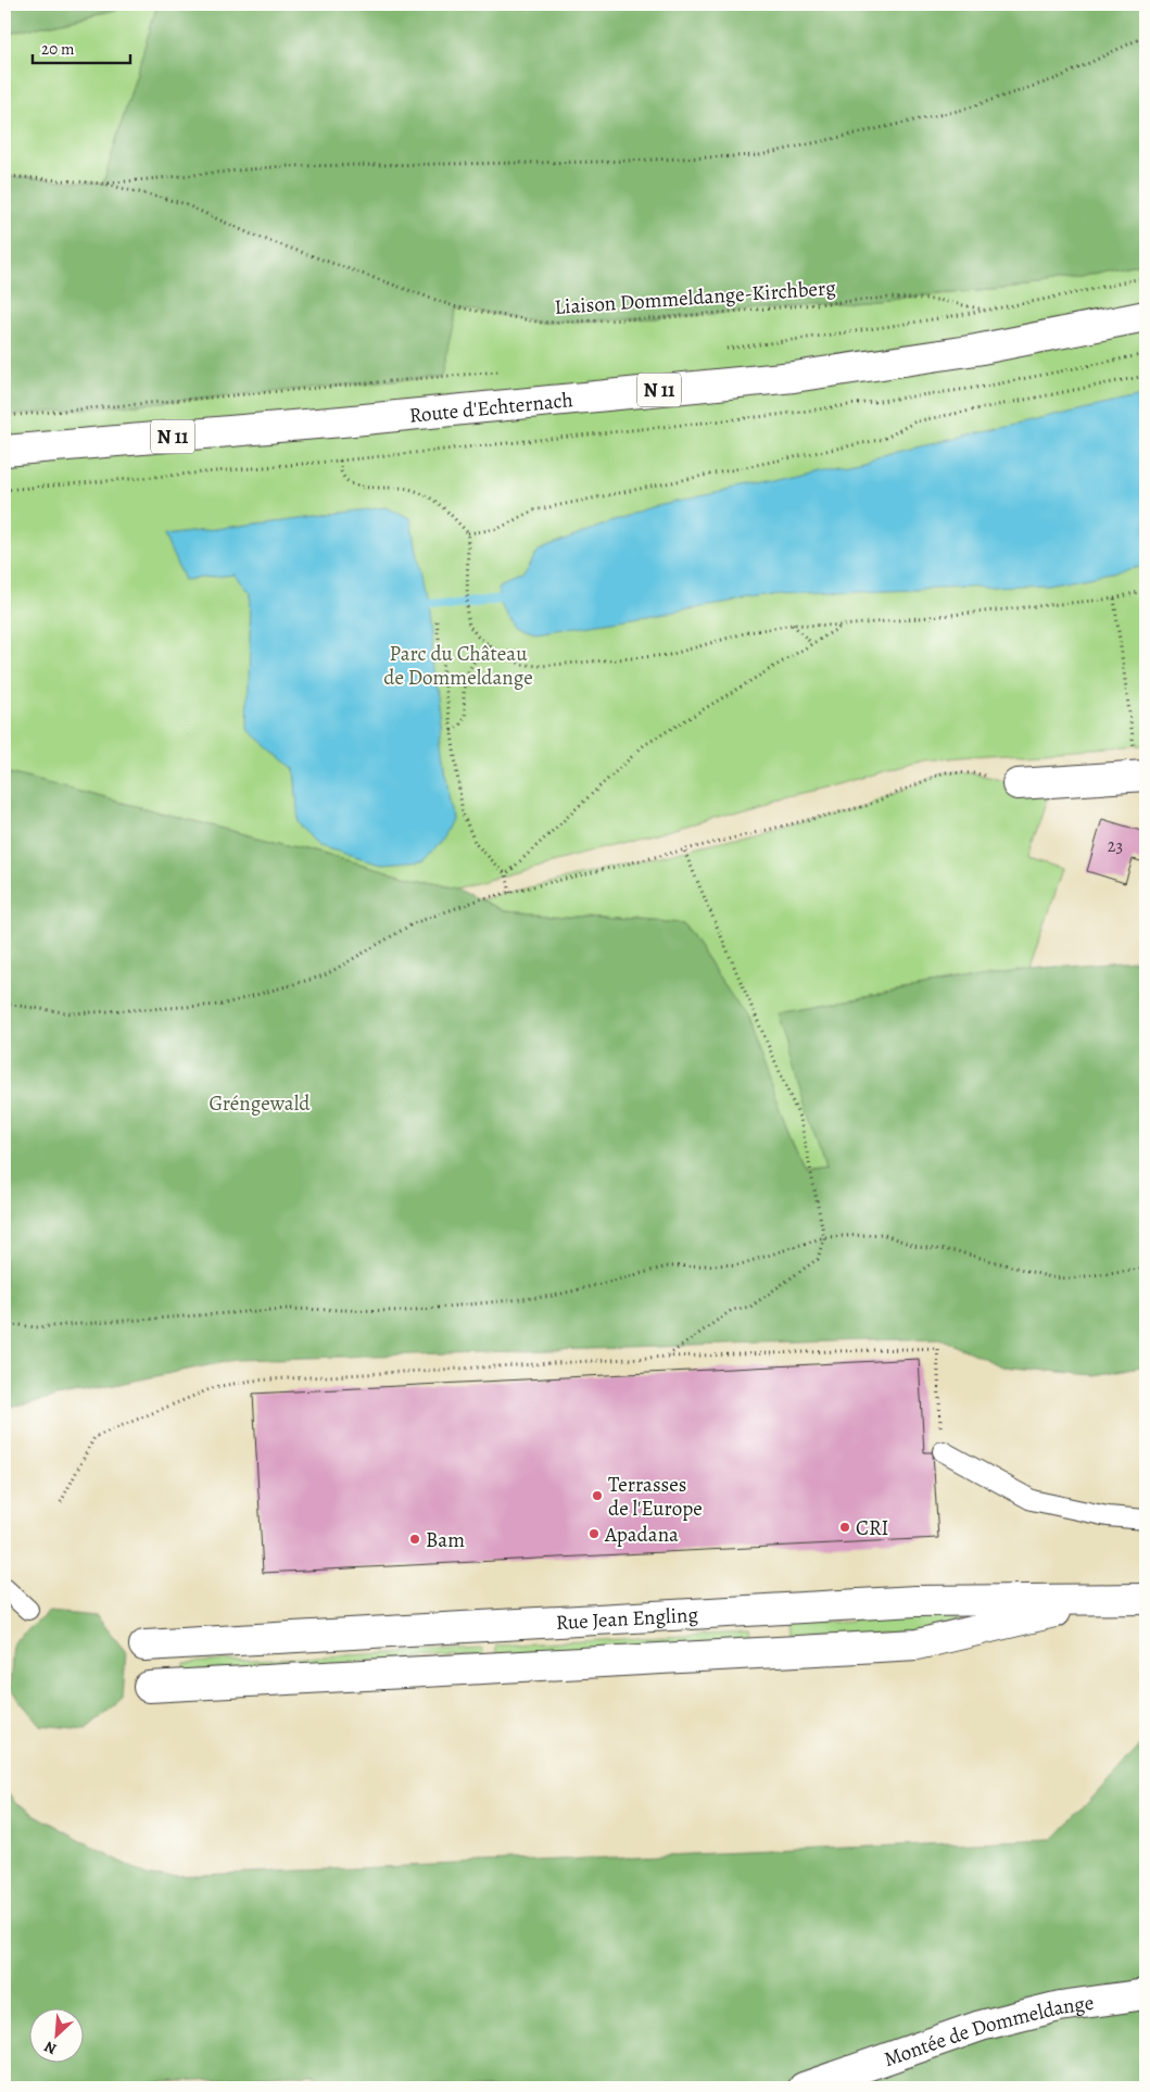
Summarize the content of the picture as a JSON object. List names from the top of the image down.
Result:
{
  "streets": {
    "street": [
      "N 11",
      "Route d'Echternach",
      "Rue Jean Engling",
      "Montée de Dommeldange"
    ],
    "path": ["Liaison Dommeldange-Kirchberg"]
  },
  "parks": ["Parc du Château de Dommeldange", "Gréngewald"],
  "places": [
    "Terrasses de l'Europe",
    "CRI",
    "Apadana",
    "Bam"
  ],
  "house_numbers": ["23"],
  "scale_bar": "20 m",
  "north": "bottom left"
}
